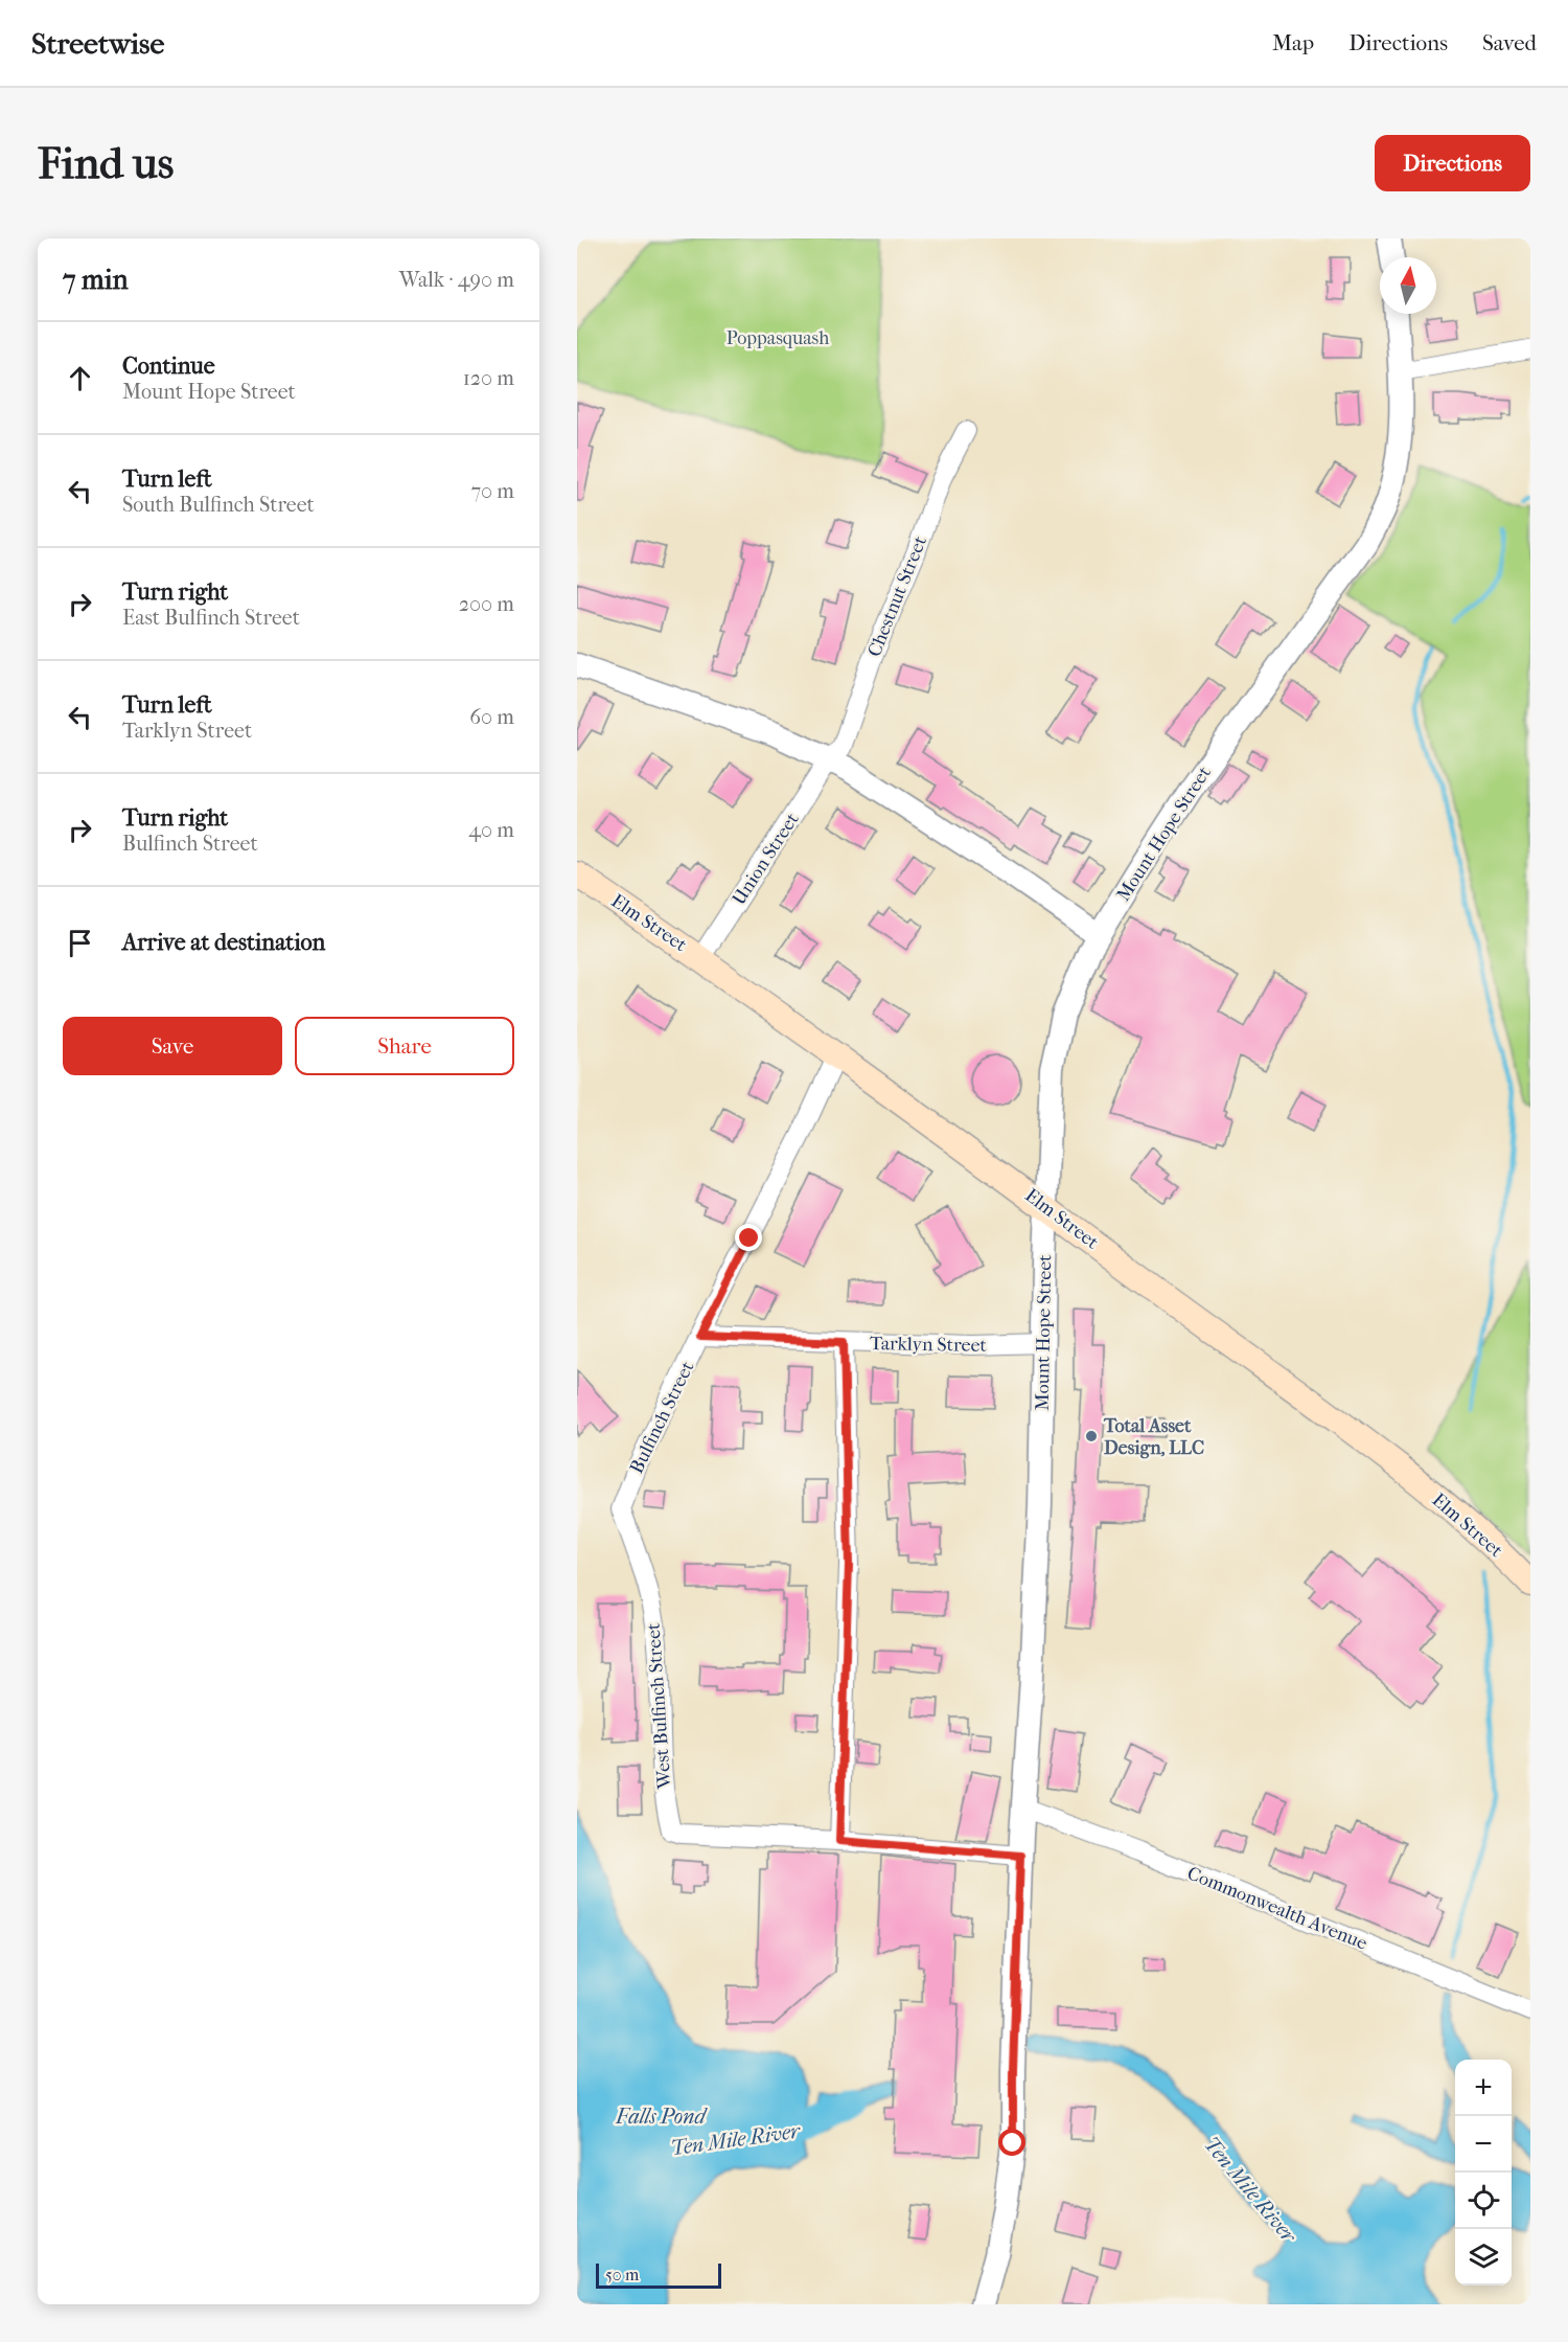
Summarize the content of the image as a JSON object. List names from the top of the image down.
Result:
{
  "streets": {
    "main road": ["Elm Street"],
    "street": [
      "Chestnut Street",
      "Mount Hope Street",
      "Union Street",
      "Tarklyn Street",
      "Bulfinch Street",
      "West Bulfinch Street",
      "Commonwealth Avenue"
    ]
  },
  "crossings": [
    ["Chestnut Street", "Union Street"],
    ["Mount Hope Street", "Elm Street"],
    ["Mount Hope Street", "Tarklyn Street"],
    ["Mount Hope Street", "Commonwealth Avenue"],
    ["Union Street", "Elm Street"],
    ["Elm Street", "Bulfinch Street"],
    ["Tarklyn Street", "Bulfinch Street"],
    ["Bulfinch Street", "West Bulfinch Street"]
  ],
  "water": ["Falls Pond", "Ten Mile River"],
  "parks": ["Poppasquash"],
  "places": ["Total Asset Design, LLC"],
  "scale_bar": "50 m",
  "north": "top",
  "page": {
    "header": "Streetwise",
    "nav": ["Map", "Directions", "Saved"],
    "buttons": [
      "Directions",
      ["Save", "Share"]
    ],
    "title": "Find us",
    "heading": ["7 min", "Walk · 490 m"],
    "list": [
      ["Continue", "Mount Hope Street", "120 m"],
      ["Turn left", "South Bulfinch Street", "70 m"],
      ["Turn right", "East Bulfinch Street", "200 m"],
      ["Turn left", "Tarklyn Street", "60 m"],
      ["Turn right", "Bulfinch Street", "40 m"],
      "Arrive at destination"
    ],
    "map_buttons": ["+", "−"],
    "scale": "50 m"
  }
}
